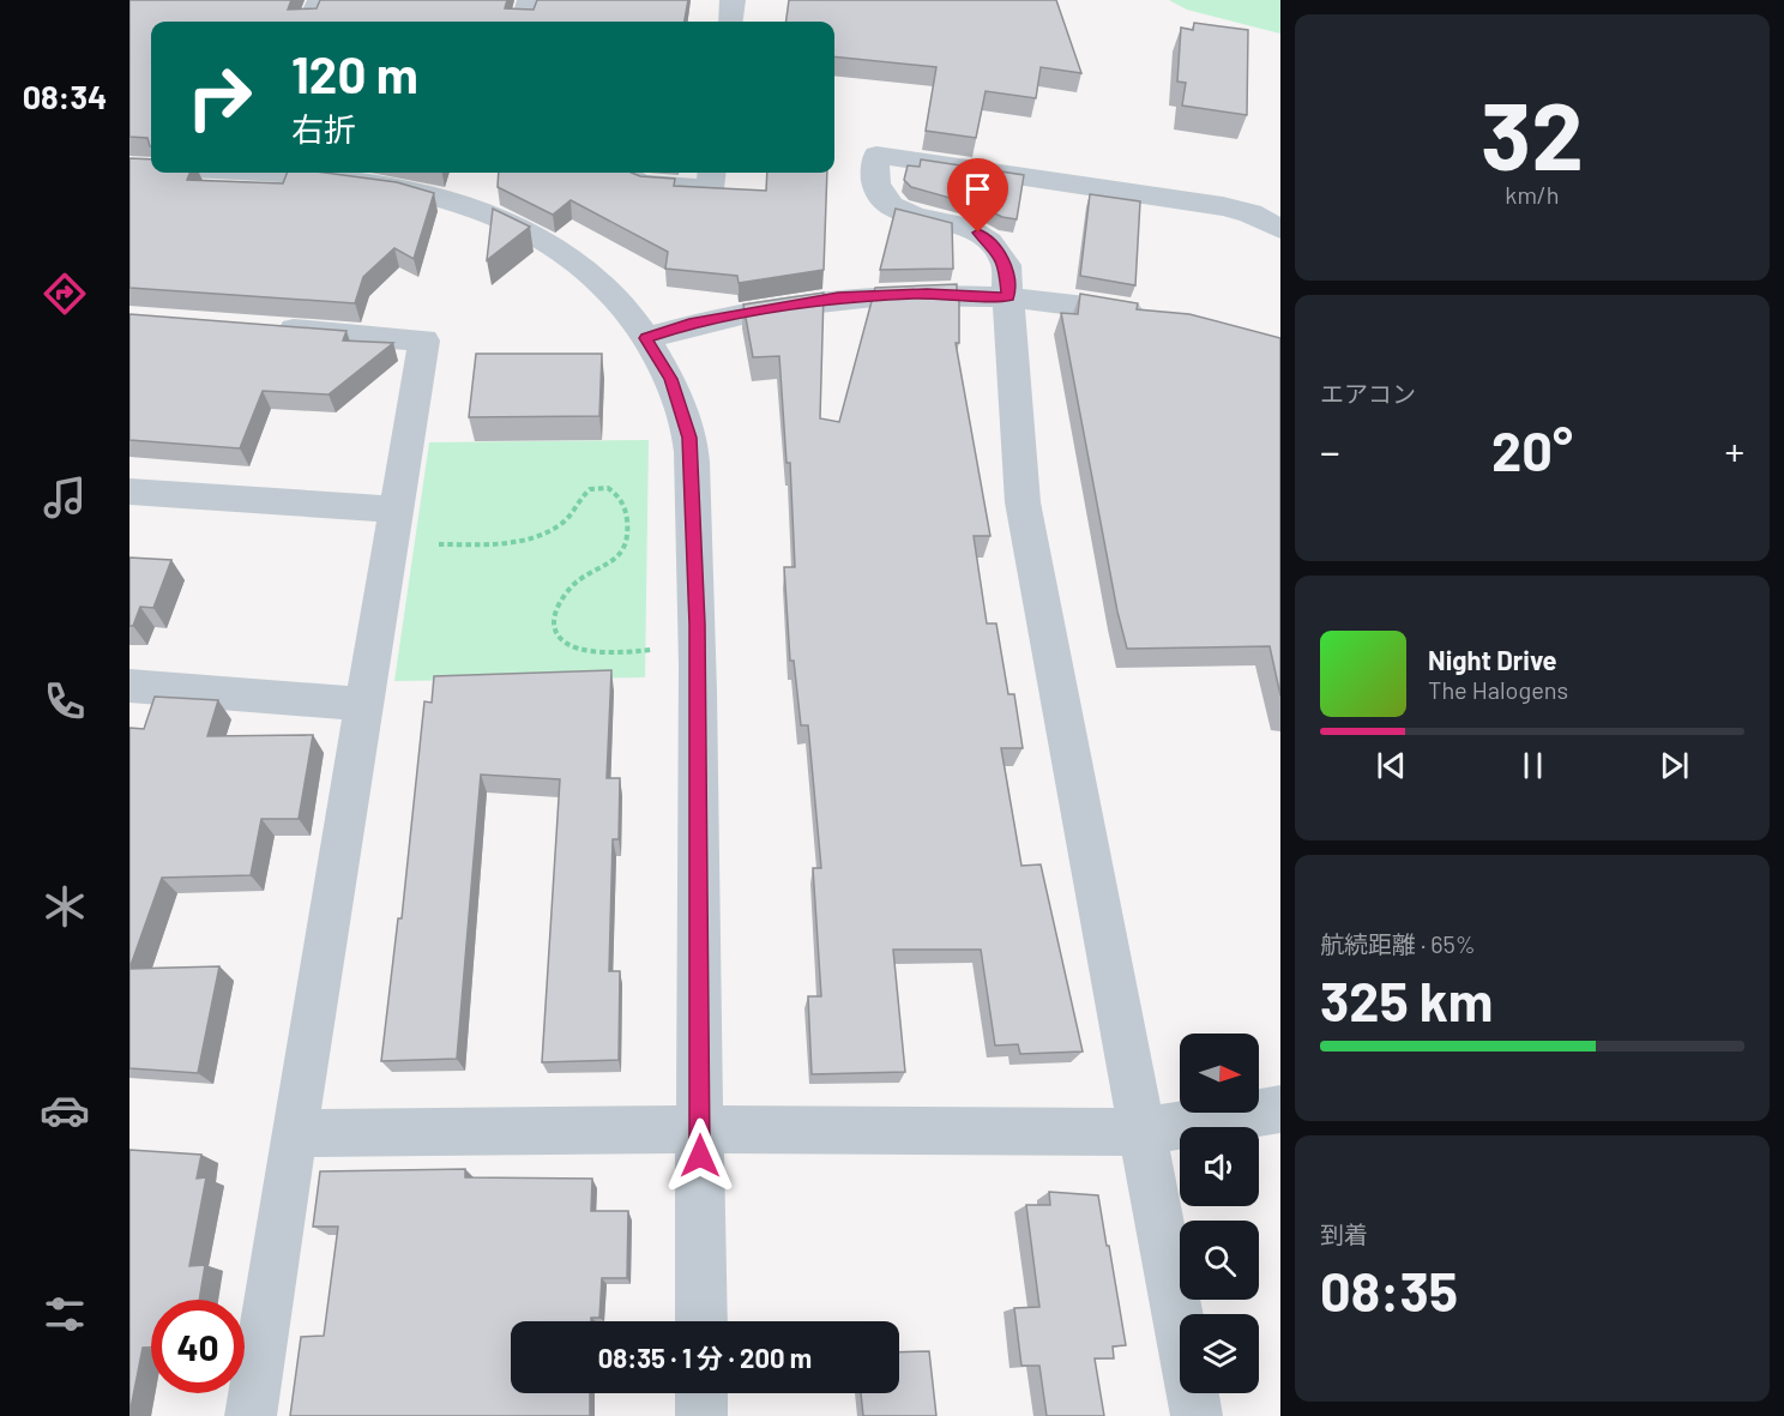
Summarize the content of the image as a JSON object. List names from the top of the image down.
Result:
{
  "north": "right",
  "page": {
    "tabs": "08:34",
    "tile": [
      ["32", "km/h"],
      "エアコン",
      ["航続距離 · 65%", "325 km"],
      ["到着", "08:35"]
    ],
    "turn": ["120 m", "右折"],
    "heat": ["−", "20°", "+"],
    "song": ["Night Drive", "The Halogens"],
    "limit": "40",
    "trip": "08:35 · 1 分 · 200 m"
  }
}
